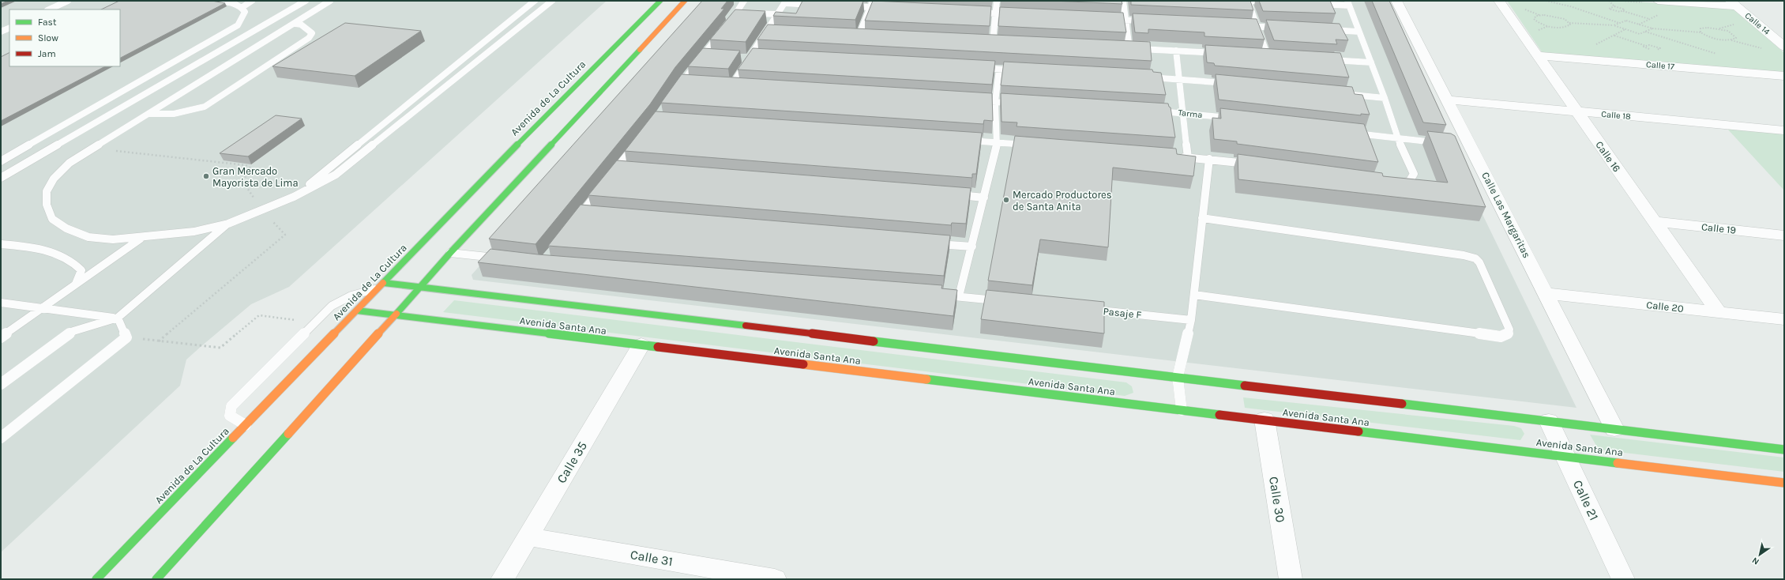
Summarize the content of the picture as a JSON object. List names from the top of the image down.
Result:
{
  "streets": {
    "street": [
      "Calle 14",
      "Calle 17",
      "Avenida de La Cultura",
      "Calle 18",
      "Calle 16",
      "Calle Las Margaritas",
      "Calle 19",
      "Calle 20",
      "Avenida Santa Ana",
      "Calle 35",
      "Calle 30",
      "Calle 21",
      "Calle 31"
    ],
    "lane": ["Tarma", "Pasaje F"]
  },
  "crossings": [
    ["Calle 17", "Calle 16"],
    ["Avenida de La Cultura", "Avenida Santa Ana"],
    ["Calle 18", "Calle 16"],
    ["Calle 18", "Calle Las Margaritas"],
    ["Calle 16", "Calle 19"],
    ["Calle 16", "Calle 20"],
    ["Calle Las Margaritas", "Calle 20"],
    ["Calle Las Margaritas", "Avenida Santa Ana"],
    ["Avenida Santa Ana", "Calle 35"],
    ["Avenida Santa Ana", "Calle 30"],
    ["Avenida Santa Ana", "Calle 21"],
    ["Calle 35", "Calle 31"]
  ],
  "places": ["Gran Mercado Mayorista de Lima", "Mercado Productores de Santa Anita"],
  "legend": ["Fast", "Slow", "Jam"],
  "north": "bottom left"
}
